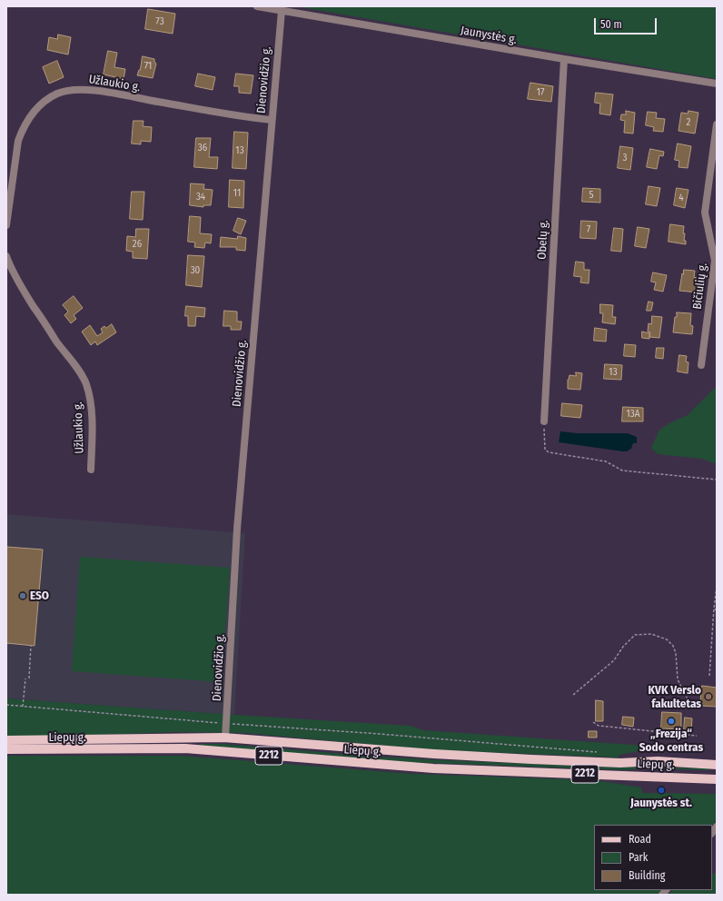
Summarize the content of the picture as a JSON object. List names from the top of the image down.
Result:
{
  "streets": {
    "main road": ["Liepų g.", "2212"],
    "street": [
      "Jaunystės g.",
      "Dienovidžio g.",
      "Užlaukio g.",
      "Obelų g.",
      "Bičiulių g."
    ]
  },
  "crossings": [
    ["Jaunystės g.", "Dienovidžio g."],
    ["Jaunystės g.", "Obelų g."],
    ["Dienovidžio g.", "Užlaukio g."],
    ["Dienovidžio g.", "Liepų g."]
  ],
  "places": [
    "ESO",
    "KVK Verslo fakultetas",
    "„Frezija“ Sodo centras",
    "Jaunystės st."
  ],
  "house_numbers": [
    "73",
    "71",
    "17",
    "2",
    "36",
    "13",
    "3",
    "11",
    "5",
    "34",
    "4",
    "7",
    "26",
    "30",
    "13",
    "13A"
  ],
  "legend": ["Road", "Park", "Building"],
  "scale_bar": "50 m"
}
